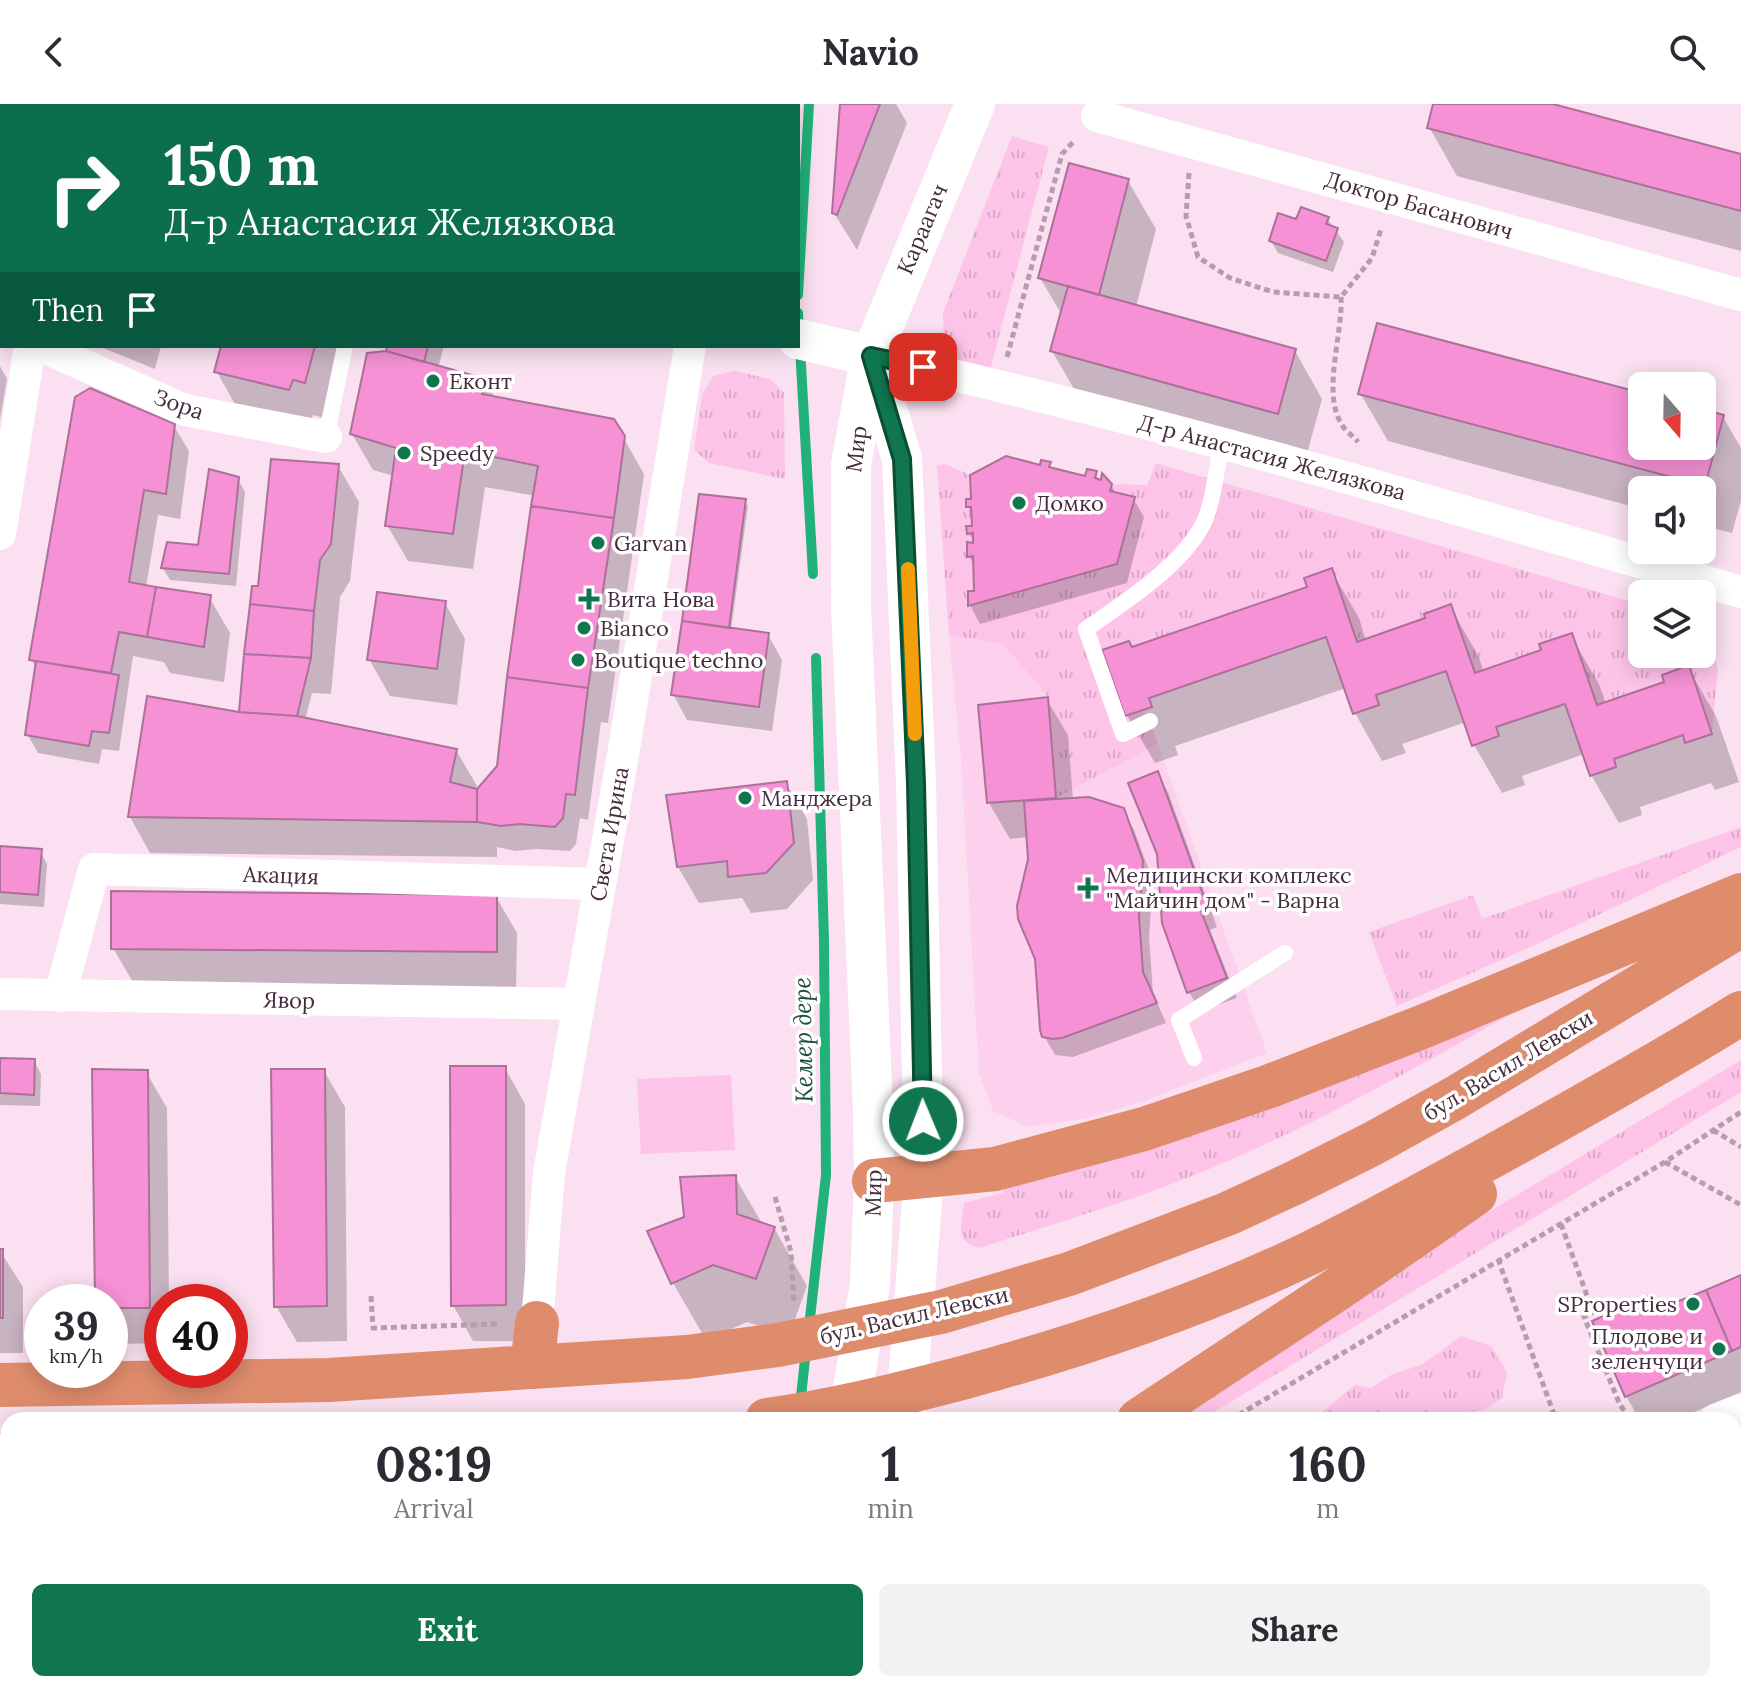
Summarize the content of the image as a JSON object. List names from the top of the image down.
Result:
{
  "streets": {
    "highway": ["бул. Васил Левски"],
    "street": [
      "Доктор Басанович",
      "Караагач",
      "Зора",
      "Мир",
      "Д-р Анастасия Желязкова",
      "Света Ирина",
      "Акация",
      "Явор"
    ]
  },
  "crossings": [
    ["Караагач", "Мир"],
    ["Караагач", "Д-р Анастасия Желязкова"],
    ["Мир", "Д-р Анастасия Желязкова"],
    ["Света Ирина", "Акация"],
    ["Света Ирина", "Явор"],
    ["Акация", "Явор"]
  ],
  "water": ["Кемер дере"],
  "places": {
    "other": [
      "Еконт",
      "Speedy",
      "Домко",
      "Garvan",
      "Bianco",
      "Boutique techno",
      "Манджера",
      "SProperties",
      "Плодове и зеленчуци"
    ],
    "health": ["Вита Нова", "Медицински комплекс \"Майчин дом\" - Варна"]
  },
  "north": "bottom",
  "page": {
    "header": "Navio",
    "turn": ["150 m", "Д-р Анастасия Желязкова"],
    "then": "Then",
    "speed": "39 km/h",
    "limit": "40",
    "eta": [
      "08:19",
      "Arrival",
      "1",
      "min",
      "160",
      "m"
    ],
    "buttons": ["Exit", "Share"]
  }
}
